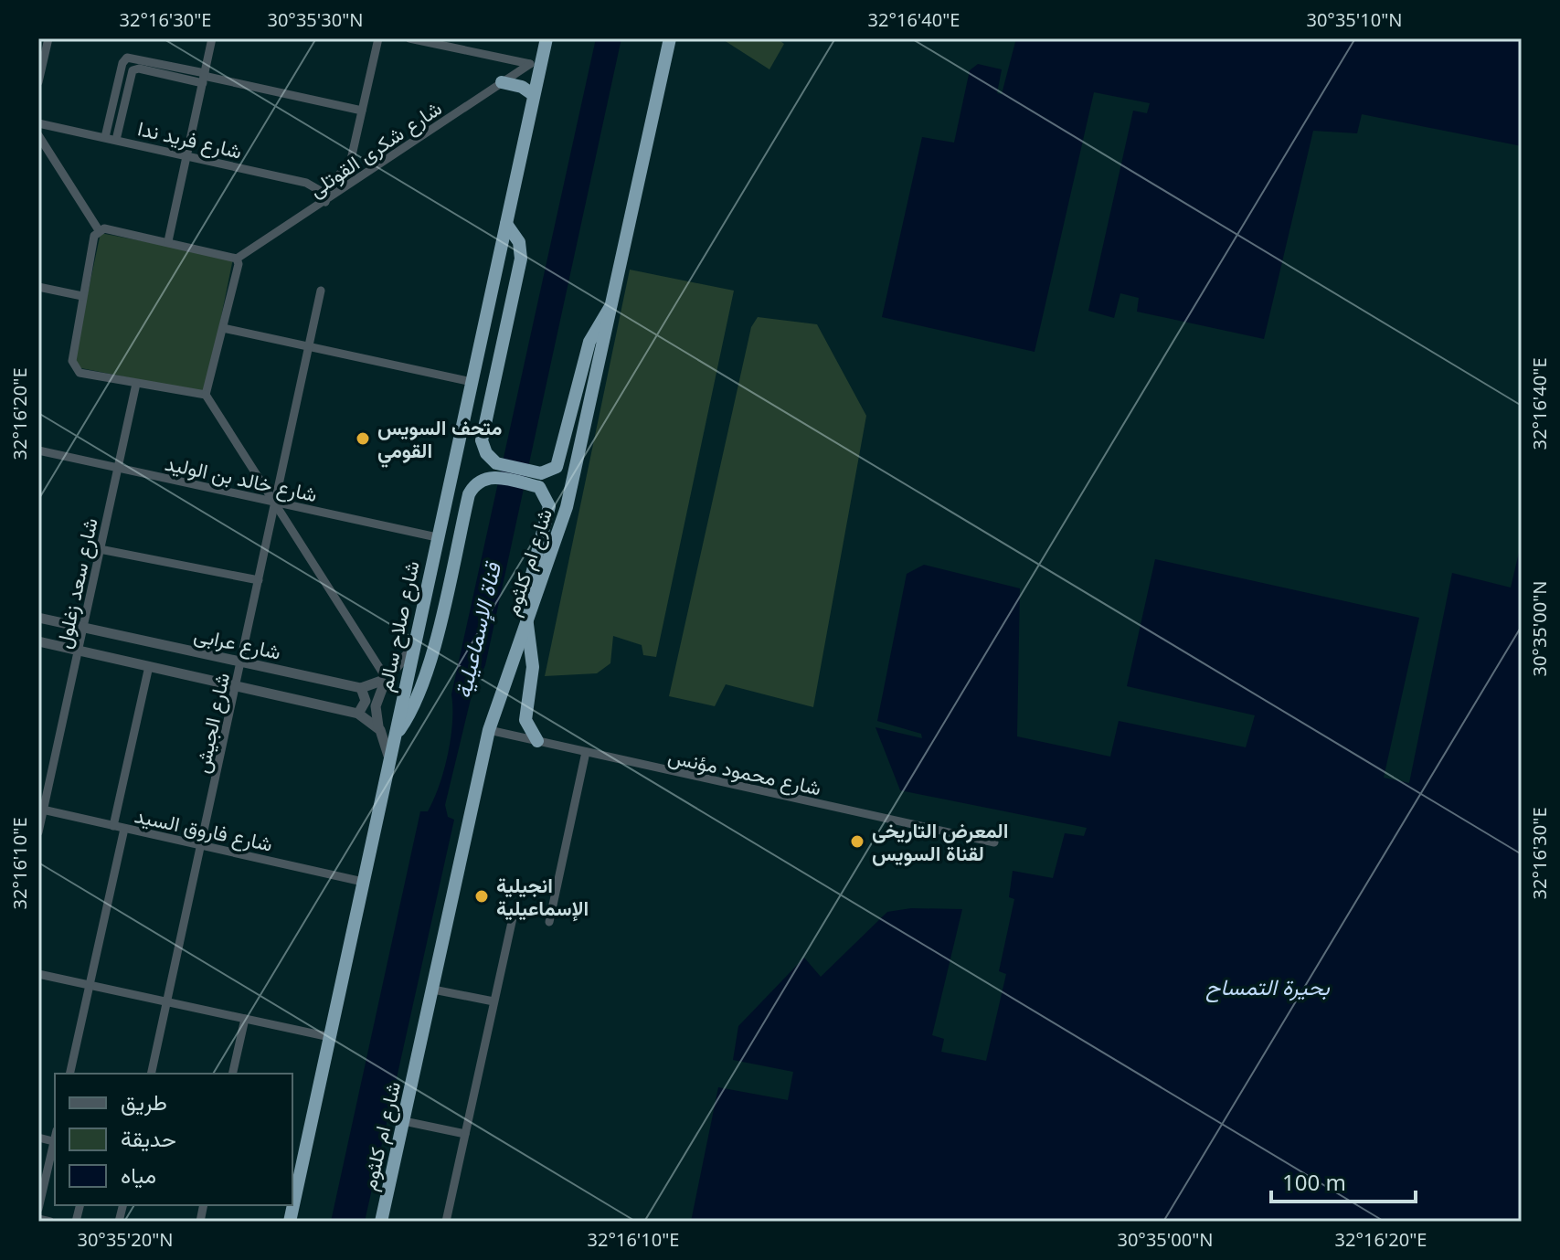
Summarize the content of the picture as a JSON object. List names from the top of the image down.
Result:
{
  "streets": {
    "highway": ["شارع ام كلثوم", "شارع صلاح سالم"],
    "street": [
      "شارع فريد ندا",
      "شارع شكرى القوتلى",
      "شارع خالد بن الوليد",
      "شارع سعد زغلول",
      "شارع عرابى",
      "شارع الجيش",
      "شارع محمود مؤنس",
      "شارع فاروق السيد"
    ]
  },
  "crossings": [
    ["شارع فريد ندا", "شارع شكرى القوتلى"],
    ["شارع شكرى القوتلى", "شارع صلاح سالم"],
    ["شارع خالد بن الوليد", "شارع سعد زغلول"],
    ["شارع خالد بن الوليد", "شارع صلاح سالم"],
    ["شارع خالد بن الوليد", "شارع الجيش"],
    ["شارع ام كلثوم", "شارع محمود مؤنس"],
    ["شارع سعد زغلول", "شارع عرابى"],
    ["شارع سعد زغلول", "شارع فاروق السيد"],
    ["شارع صلاح سالم", "شارع فاروق السيد"],
    ["شارع عرابى", "شارع الجيش"],
    ["شارع الجيش", "شارع فاروق السيد"]
  ],
  "water": ["قناة الإسماعيلية", "بحيرة التمساح"],
  "places": ["متحف السويس القومي", "المعرض التاريخى لقناة السويس", "انجيلية الإسماعيلية"],
  "legend": ["طريق", "حديقة", "مياه"],
  "scale_bar": "100 m",
  "coordinates": [
    "32°16'30\"E",
    "30°35'30\"N",
    "32°16'40\"E",
    "30°35'10\"N",
    "32°16'20\"E",
    "30°35'00\"N",
    "32°16'10\"E",
    "30°35'20\"N"
  ]
}
